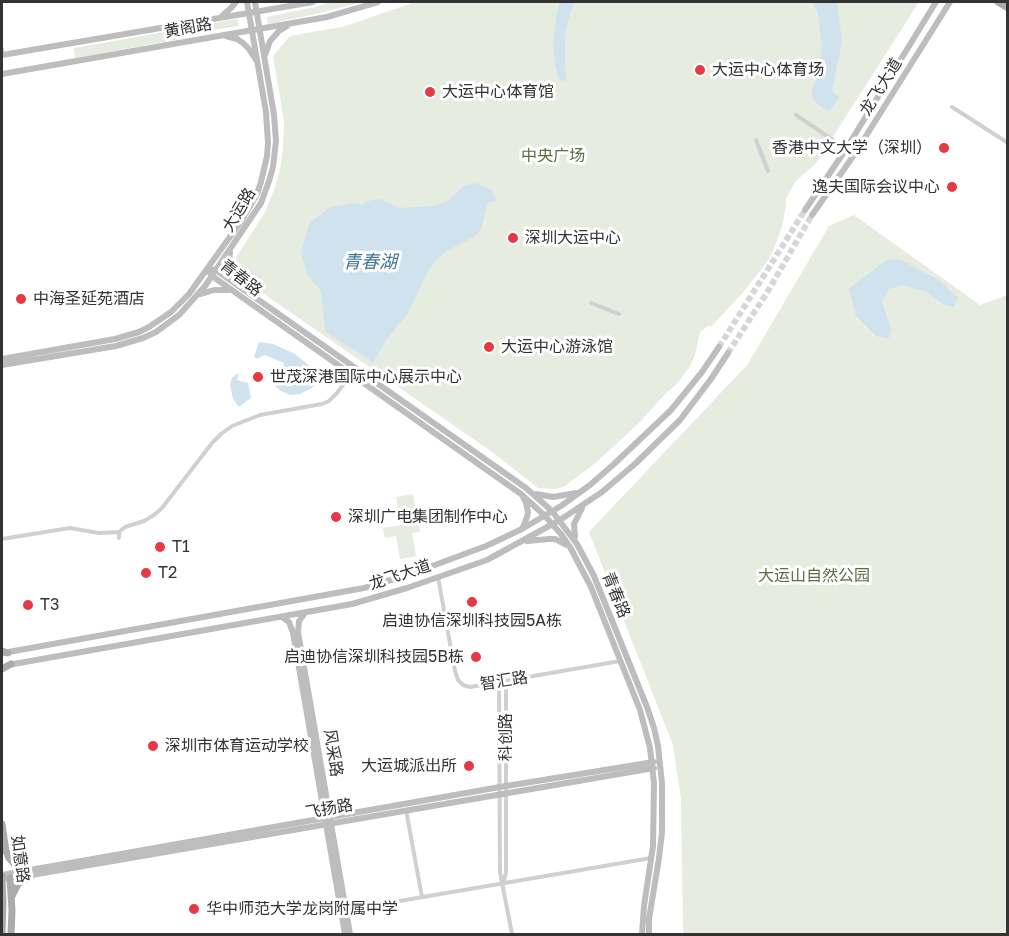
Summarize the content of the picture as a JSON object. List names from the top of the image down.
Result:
{
  "streets": {
    "main road": ["如意路"],
    "street": [
      "黄阁路",
      "龙飞大道",
      "大运路",
      "青春路",
      "智汇路",
      "科创路",
      "风采路",
      "飞扬路"
    ]
  },
  "crossings": [
    ["黄阁路", "大运路"],
    ["龙飞大道", "青春路"],
    ["龙飞大道", "智汇路"],
    ["龙飞大道", "风采路"],
    ["大运路", "青春路"],
    ["青春路", "智汇路"],
    ["青春路", "飞扬路"],
    ["智汇路", "科创路"],
    ["科创路", "飞扬路"],
    ["风采路", "飞扬路"],
    ["飞扬路", "如意路"]
  ],
  "water": ["青春湖"],
  "parks": ["中央广场", "大运山自然公园"],
  "places": [
    "大运中心体育场",
    "大运中心体育馆",
    "香港中文大学（深圳）",
    "逸夫国际会议中心",
    "深圳大运中心",
    "中海圣延苑酒店",
    "大运中心游泳馆",
    "世茂深港国际中心展示中心",
    "深圳广电集团制作中心",
    "T1",
    "T2",
    "启迪协信深圳科技园5A栋",
    "T3",
    "启迪协信深圳科技园5B栋",
    "深圳市体育运动学校",
    "大运城派出所",
    "华中师范大学龙岗附属中学"
  ]
}
